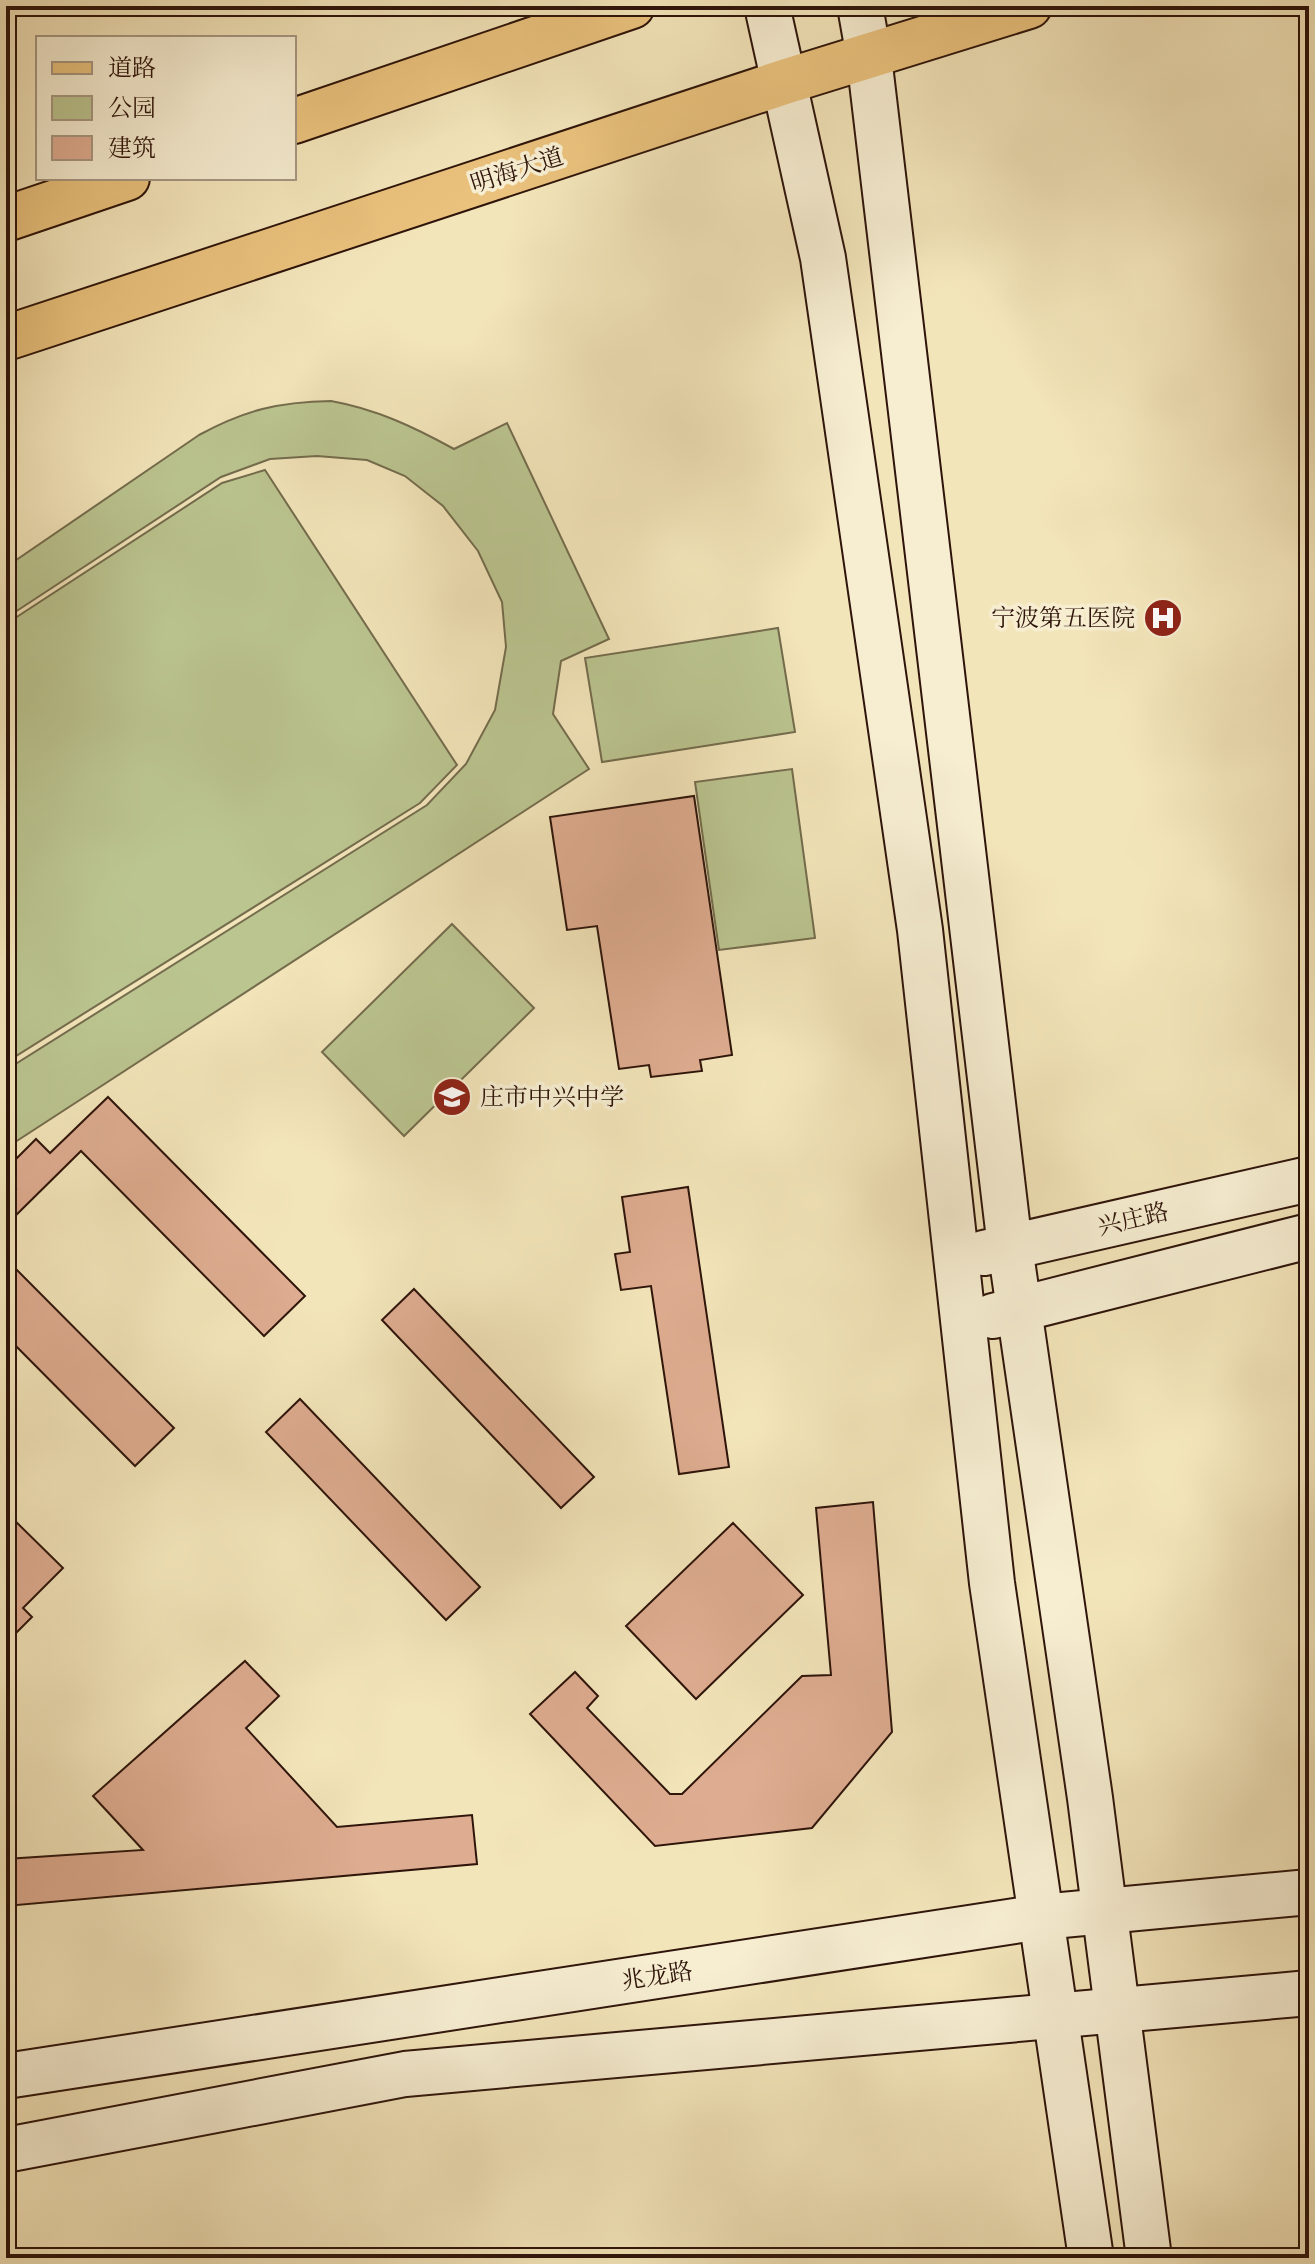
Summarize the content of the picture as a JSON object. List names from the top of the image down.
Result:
{
  "streets": {
    "main road": ["明海大道"],
    "street": ["兴庄路", "兆龙路"]
  },
  "places": {
    "hospital": ["宁波第五医院"],
    "school or university": ["庄市中兴中学"]
  },
  "legend": ["道路", "公园", "建筑"]
}
